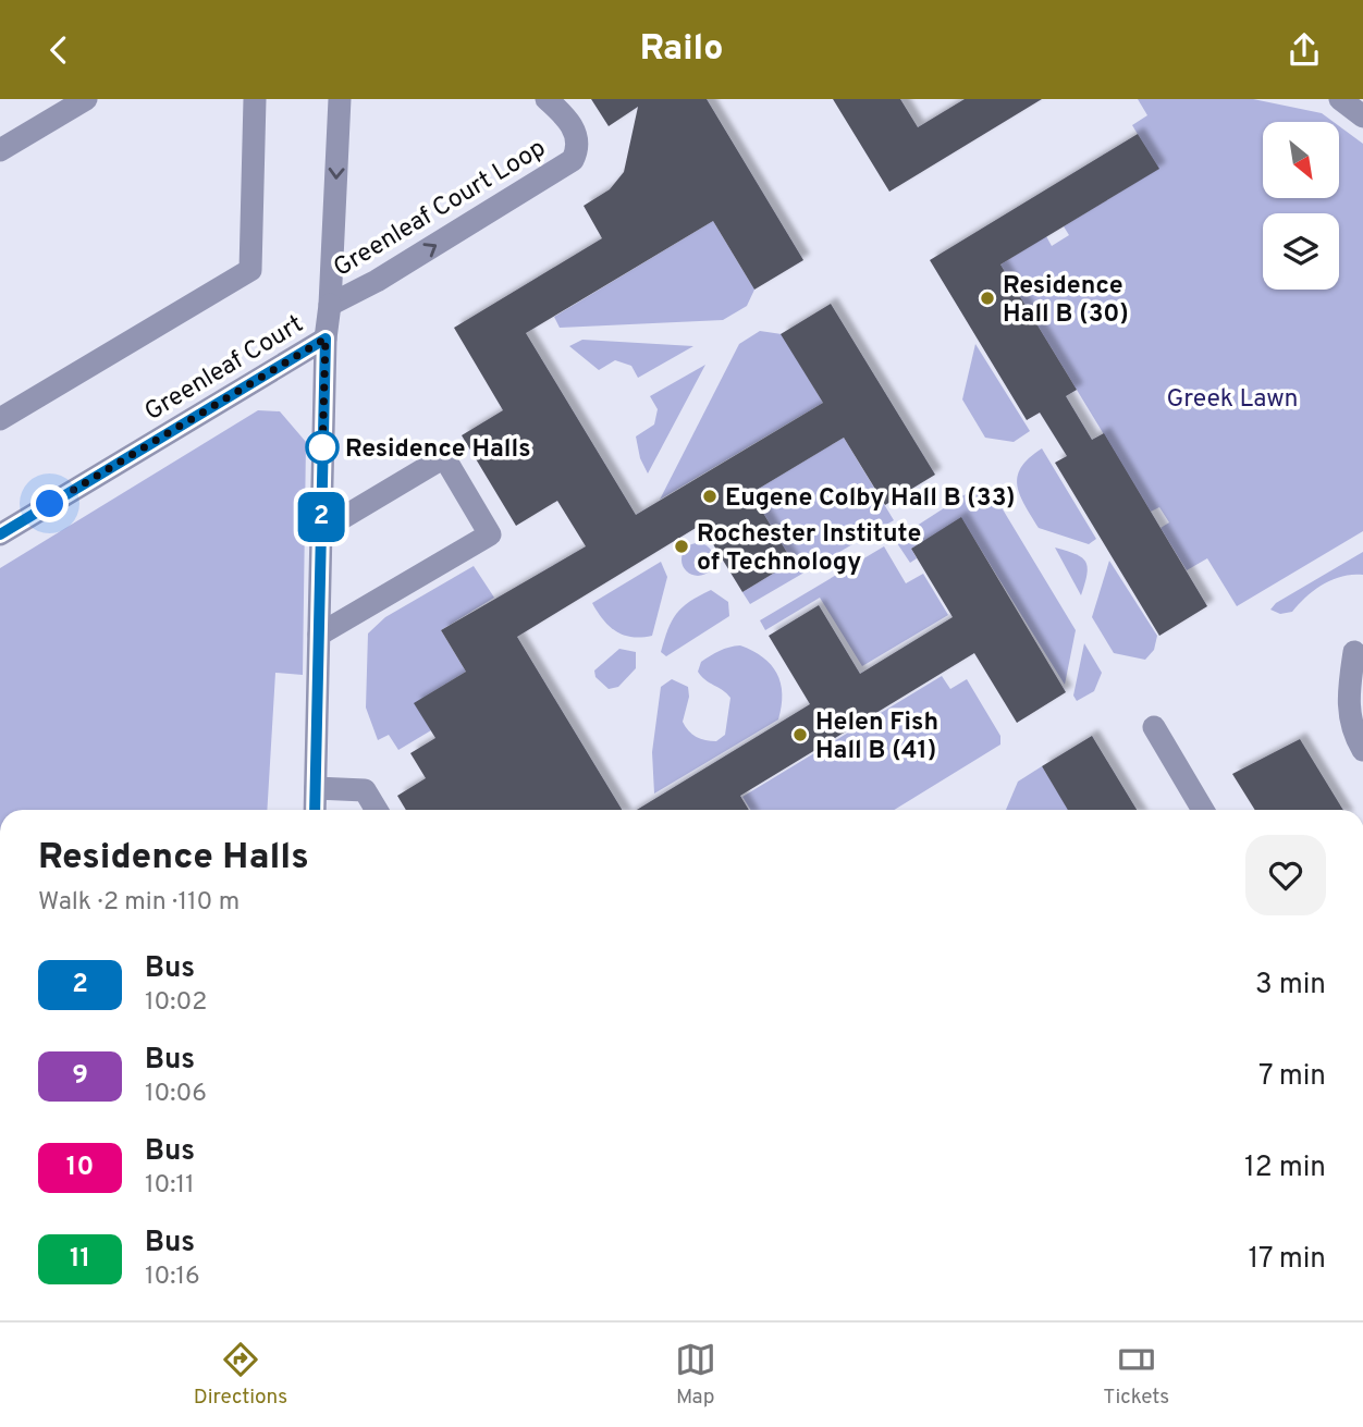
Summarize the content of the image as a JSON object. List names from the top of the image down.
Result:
{
  "streets": {
    "street": ["Greenleaf Court Loop", "Greenleaf Court"]
  },
  "parks": ["Greek Lawn"],
  "places": [
    "Residence Hall B (30)",
    "Residence Halls",
    "Eugene Colby Hall B (33)",
    "Rochester Institute of Technology",
    "Helen Fish Hall B (41)"
  ],
  "lines": ["bus line 2"],
  "north": "bottom right",
  "page": {
    "header": "Railo",
    "on_map": "2",
    "heading": ["Residence Halls", "Walk · 2 min · 110 m"],
    "list": [
      {
        "mark": "2",
        "name": "Bus",
        "note": "10:02",
        "value": "3 min"
      },
      {
        "mark": "9",
        "name": "Bus",
        "note": "10:06",
        "value": "7 min"
      },
      {
        "mark": "10",
        "name": "Bus",
        "note": "10:11",
        "value": "12 min"
      },
      {
        "mark": "11",
        "name": "Bus",
        "note": "10:16",
        "value": "17 min"
      }
    ],
    "tabs": ["Directions", "Map", "Tickets"]
  }
}
